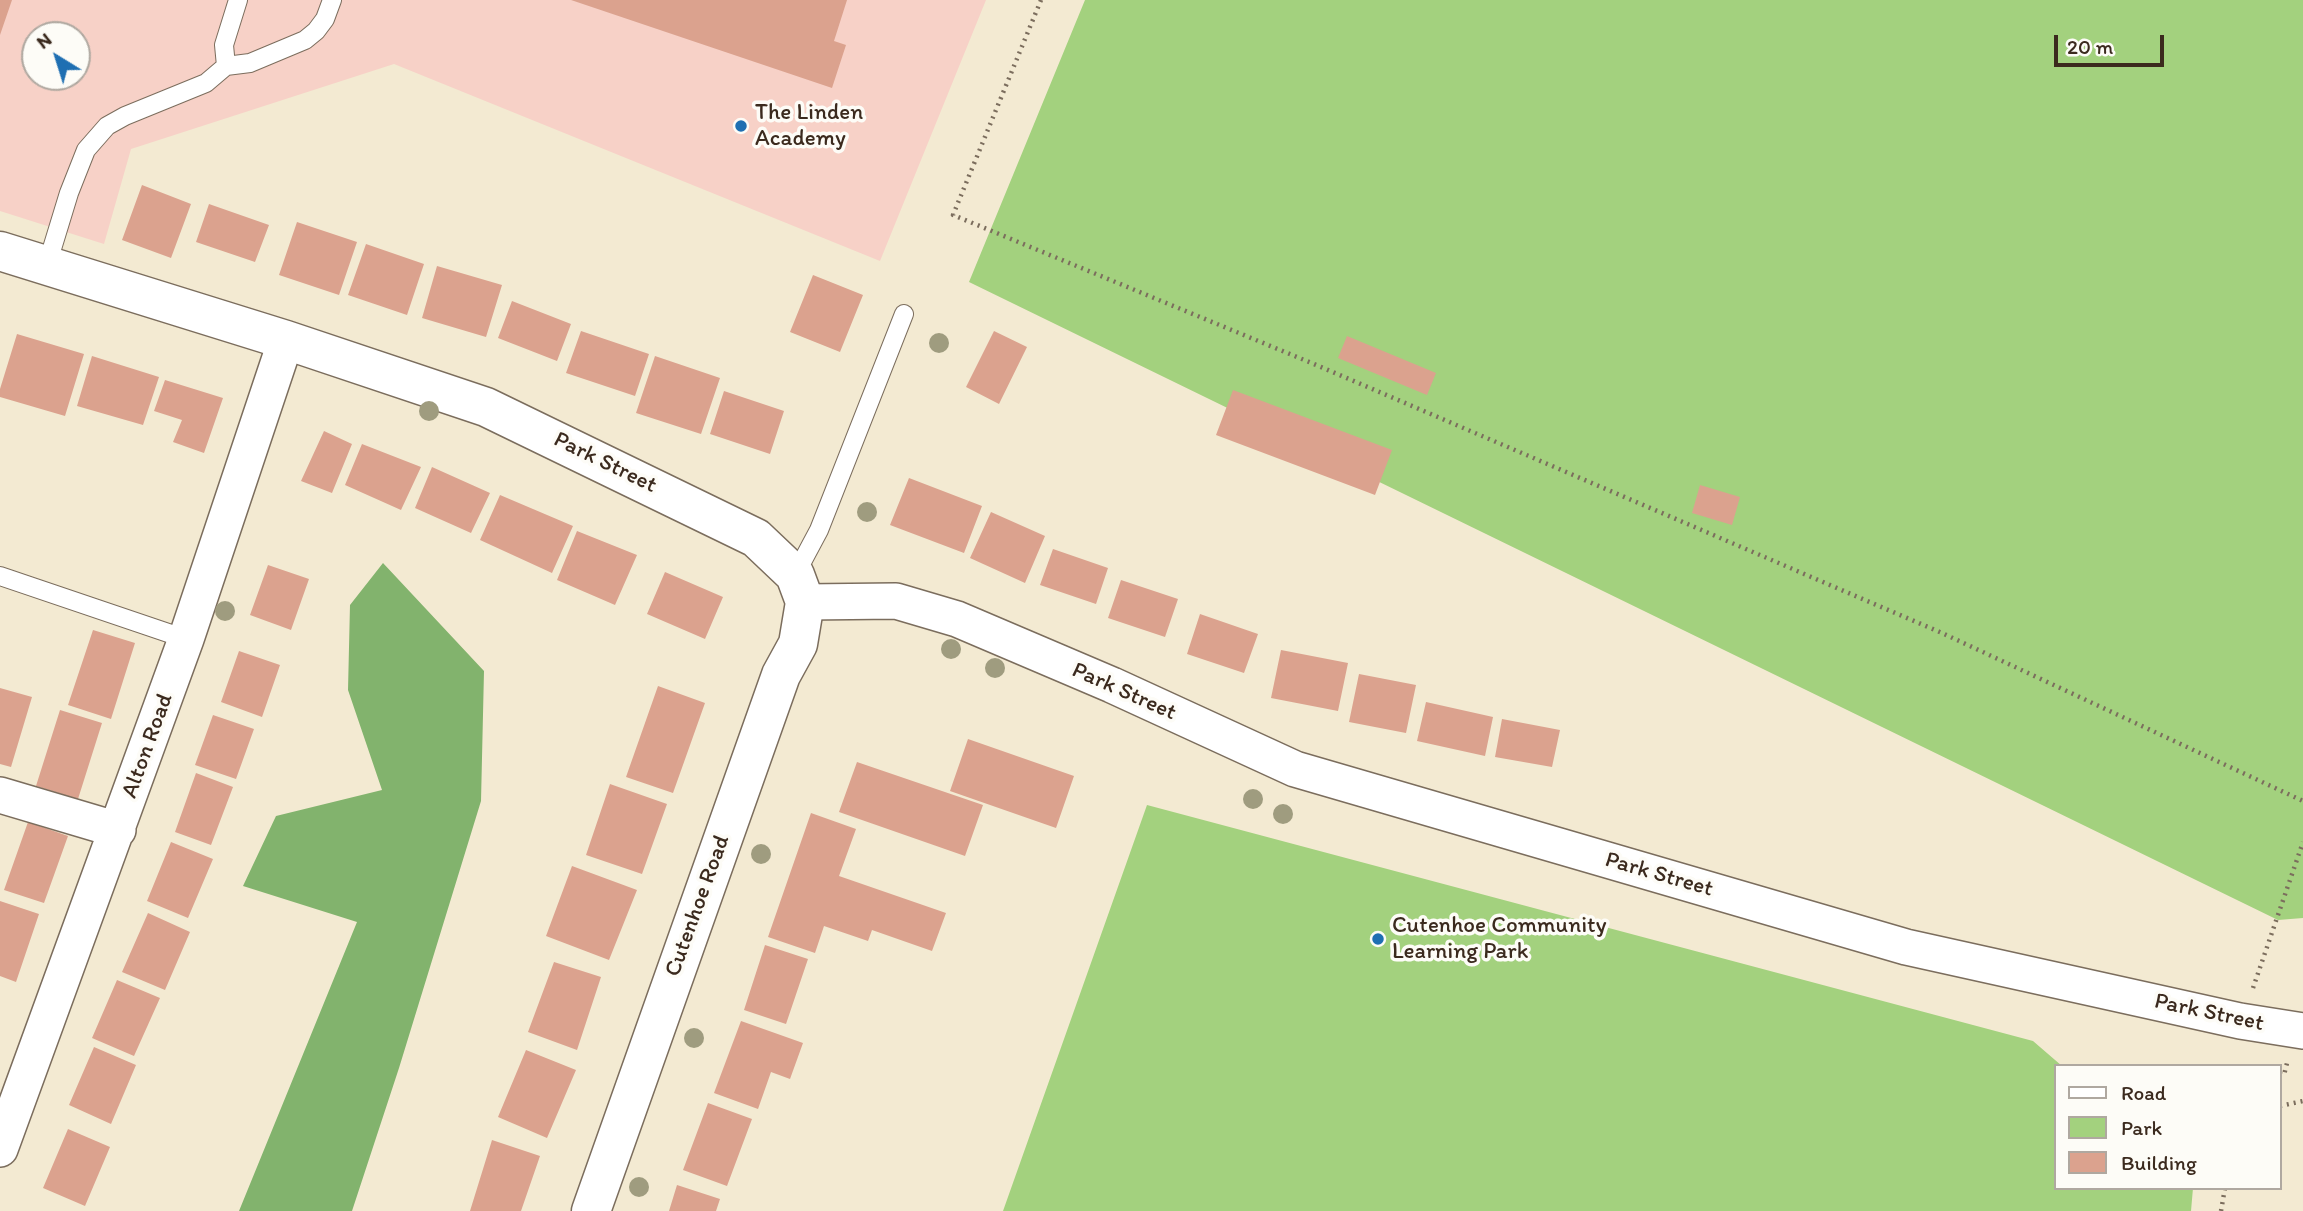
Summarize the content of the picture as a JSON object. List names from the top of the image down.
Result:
{
  "streets": {
    "street": ["Park Street", "Alton Road", "Cutenhoe Road"]
  },
  "crossings": [
    ["Park Street", "Alton Road"],
    ["Park Street", "Cutenhoe Road"]
  ],
  "places": ["The Linden Academy", "Cutenhoe Community Learning Park"],
  "legend": ["Road", "Park", "Building"],
  "scale_bar": "20 m",
  "north": "top left"
}
